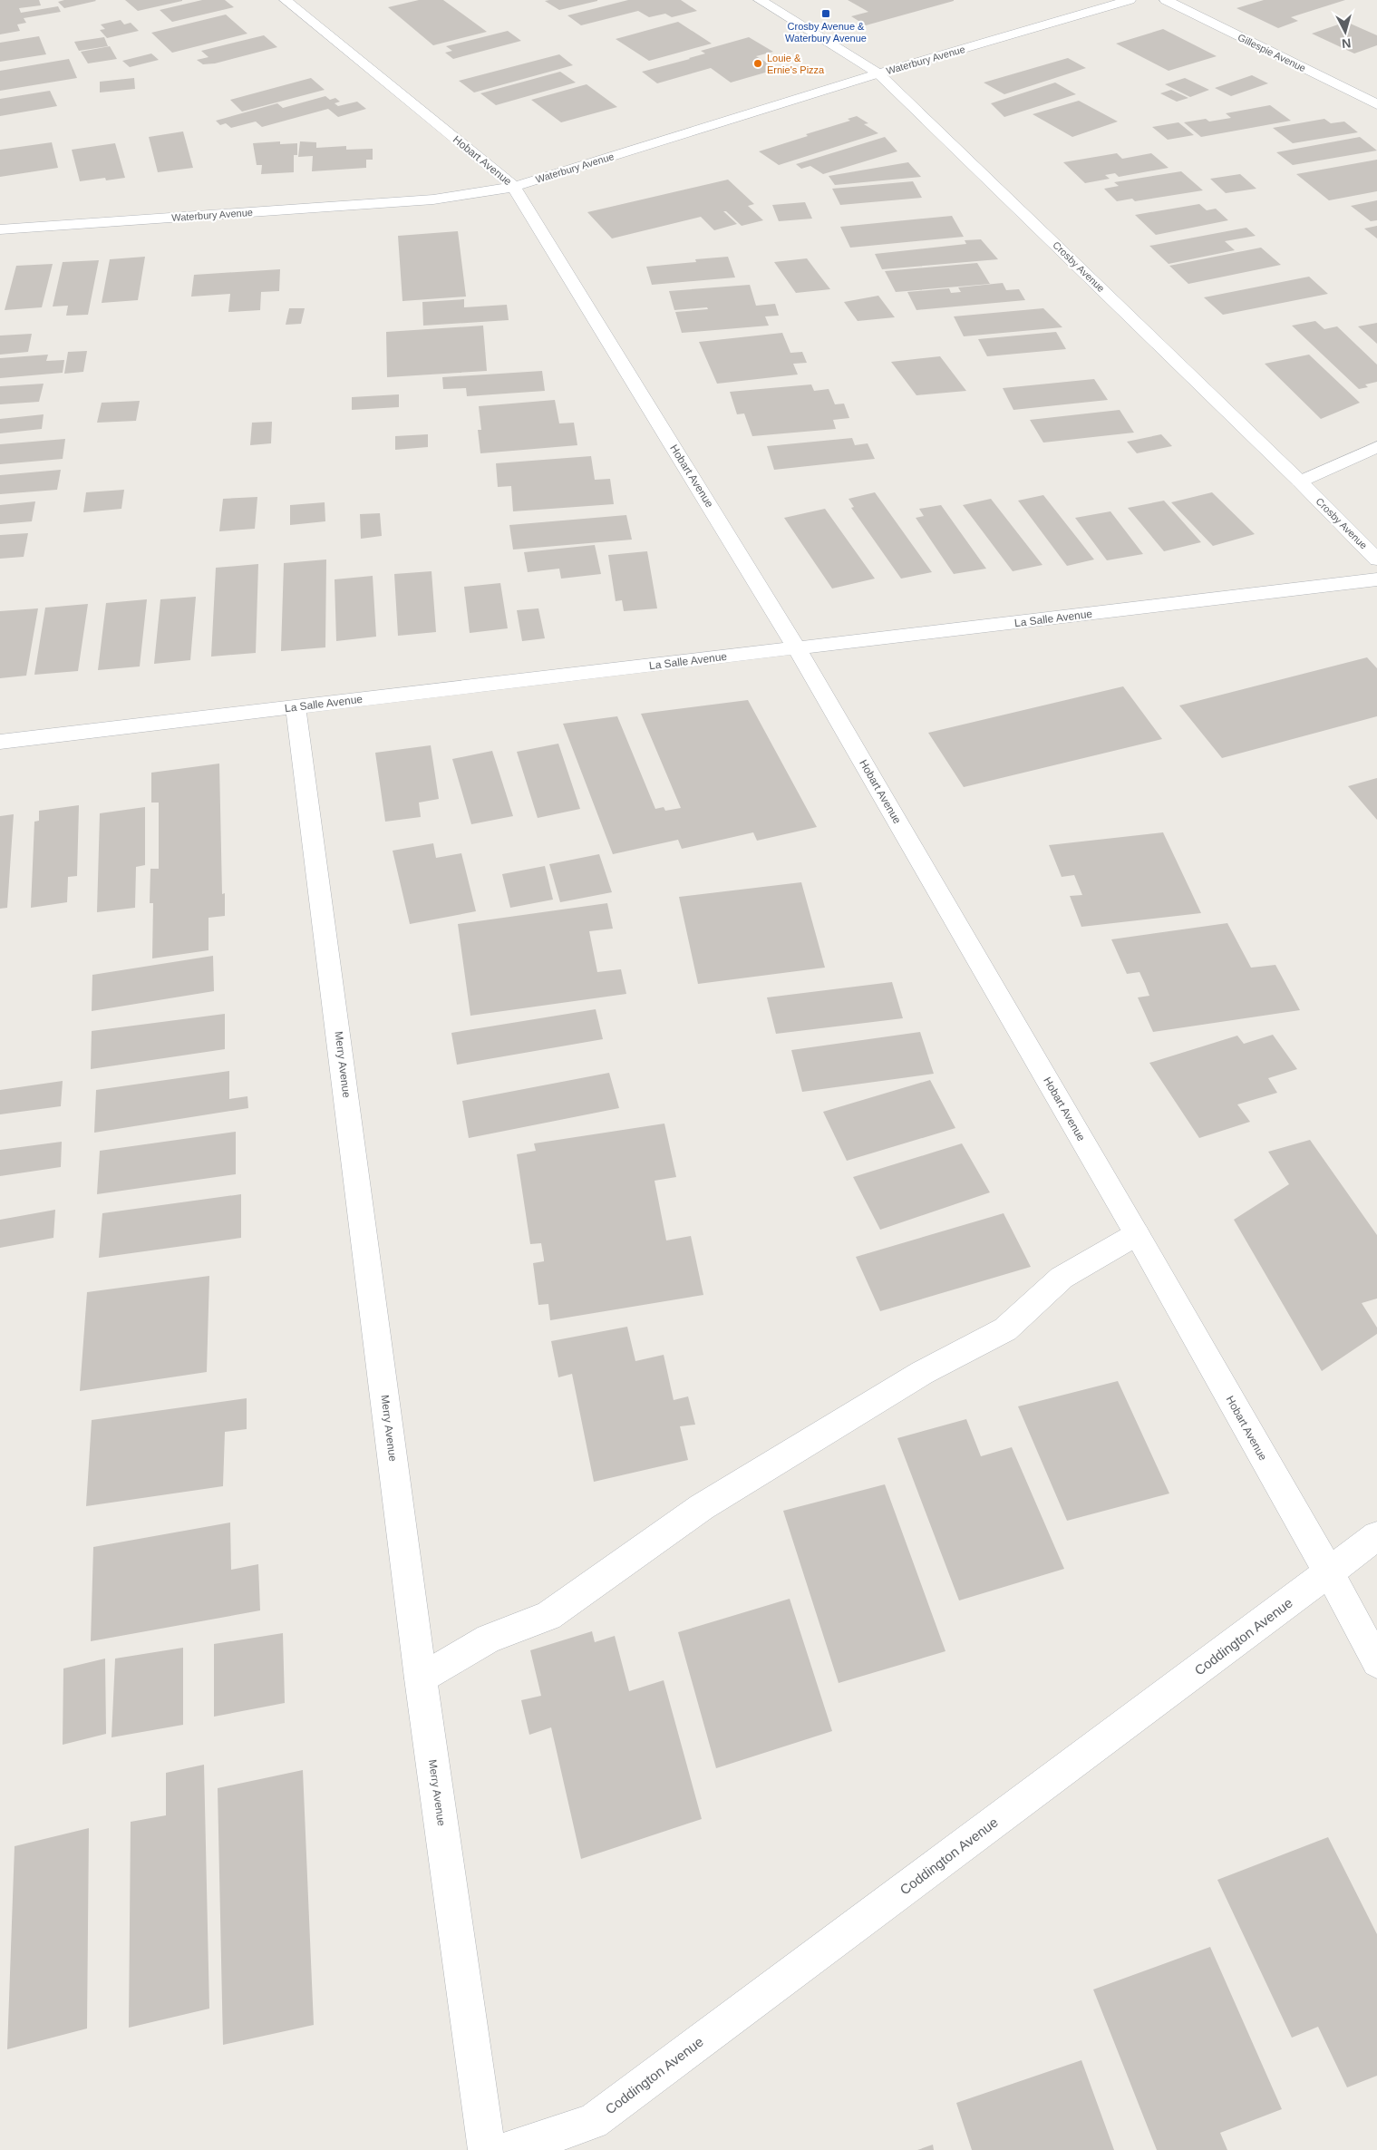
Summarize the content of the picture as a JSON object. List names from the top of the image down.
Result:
{
  "streets": {
    "street": [
      "Gillespie Avenue",
      "Waterbury Avenue",
      "Hobart Avenue",
      "Crosby Avenue",
      "La Salle Avenue",
      "Merry Avenue",
      "Coddington Avenue"
    ]
  },
  "crossings": [
    ["Waterbury Avenue", "Hobart Avenue"],
    ["Waterbury Avenue", "Crosby Avenue"],
    ["Hobart Avenue", "La Salle Avenue"],
    ["Hobart Avenue", "Coddington Avenue"],
    ["La Salle Avenue", "Merry Avenue"]
  ],
  "places": {
    "transit": ["Crosby Avenue & Waterbury Avenue"],
    "other": ["Louie & Ernie's Pizza"]
  },
  "north": "bottom"
}
